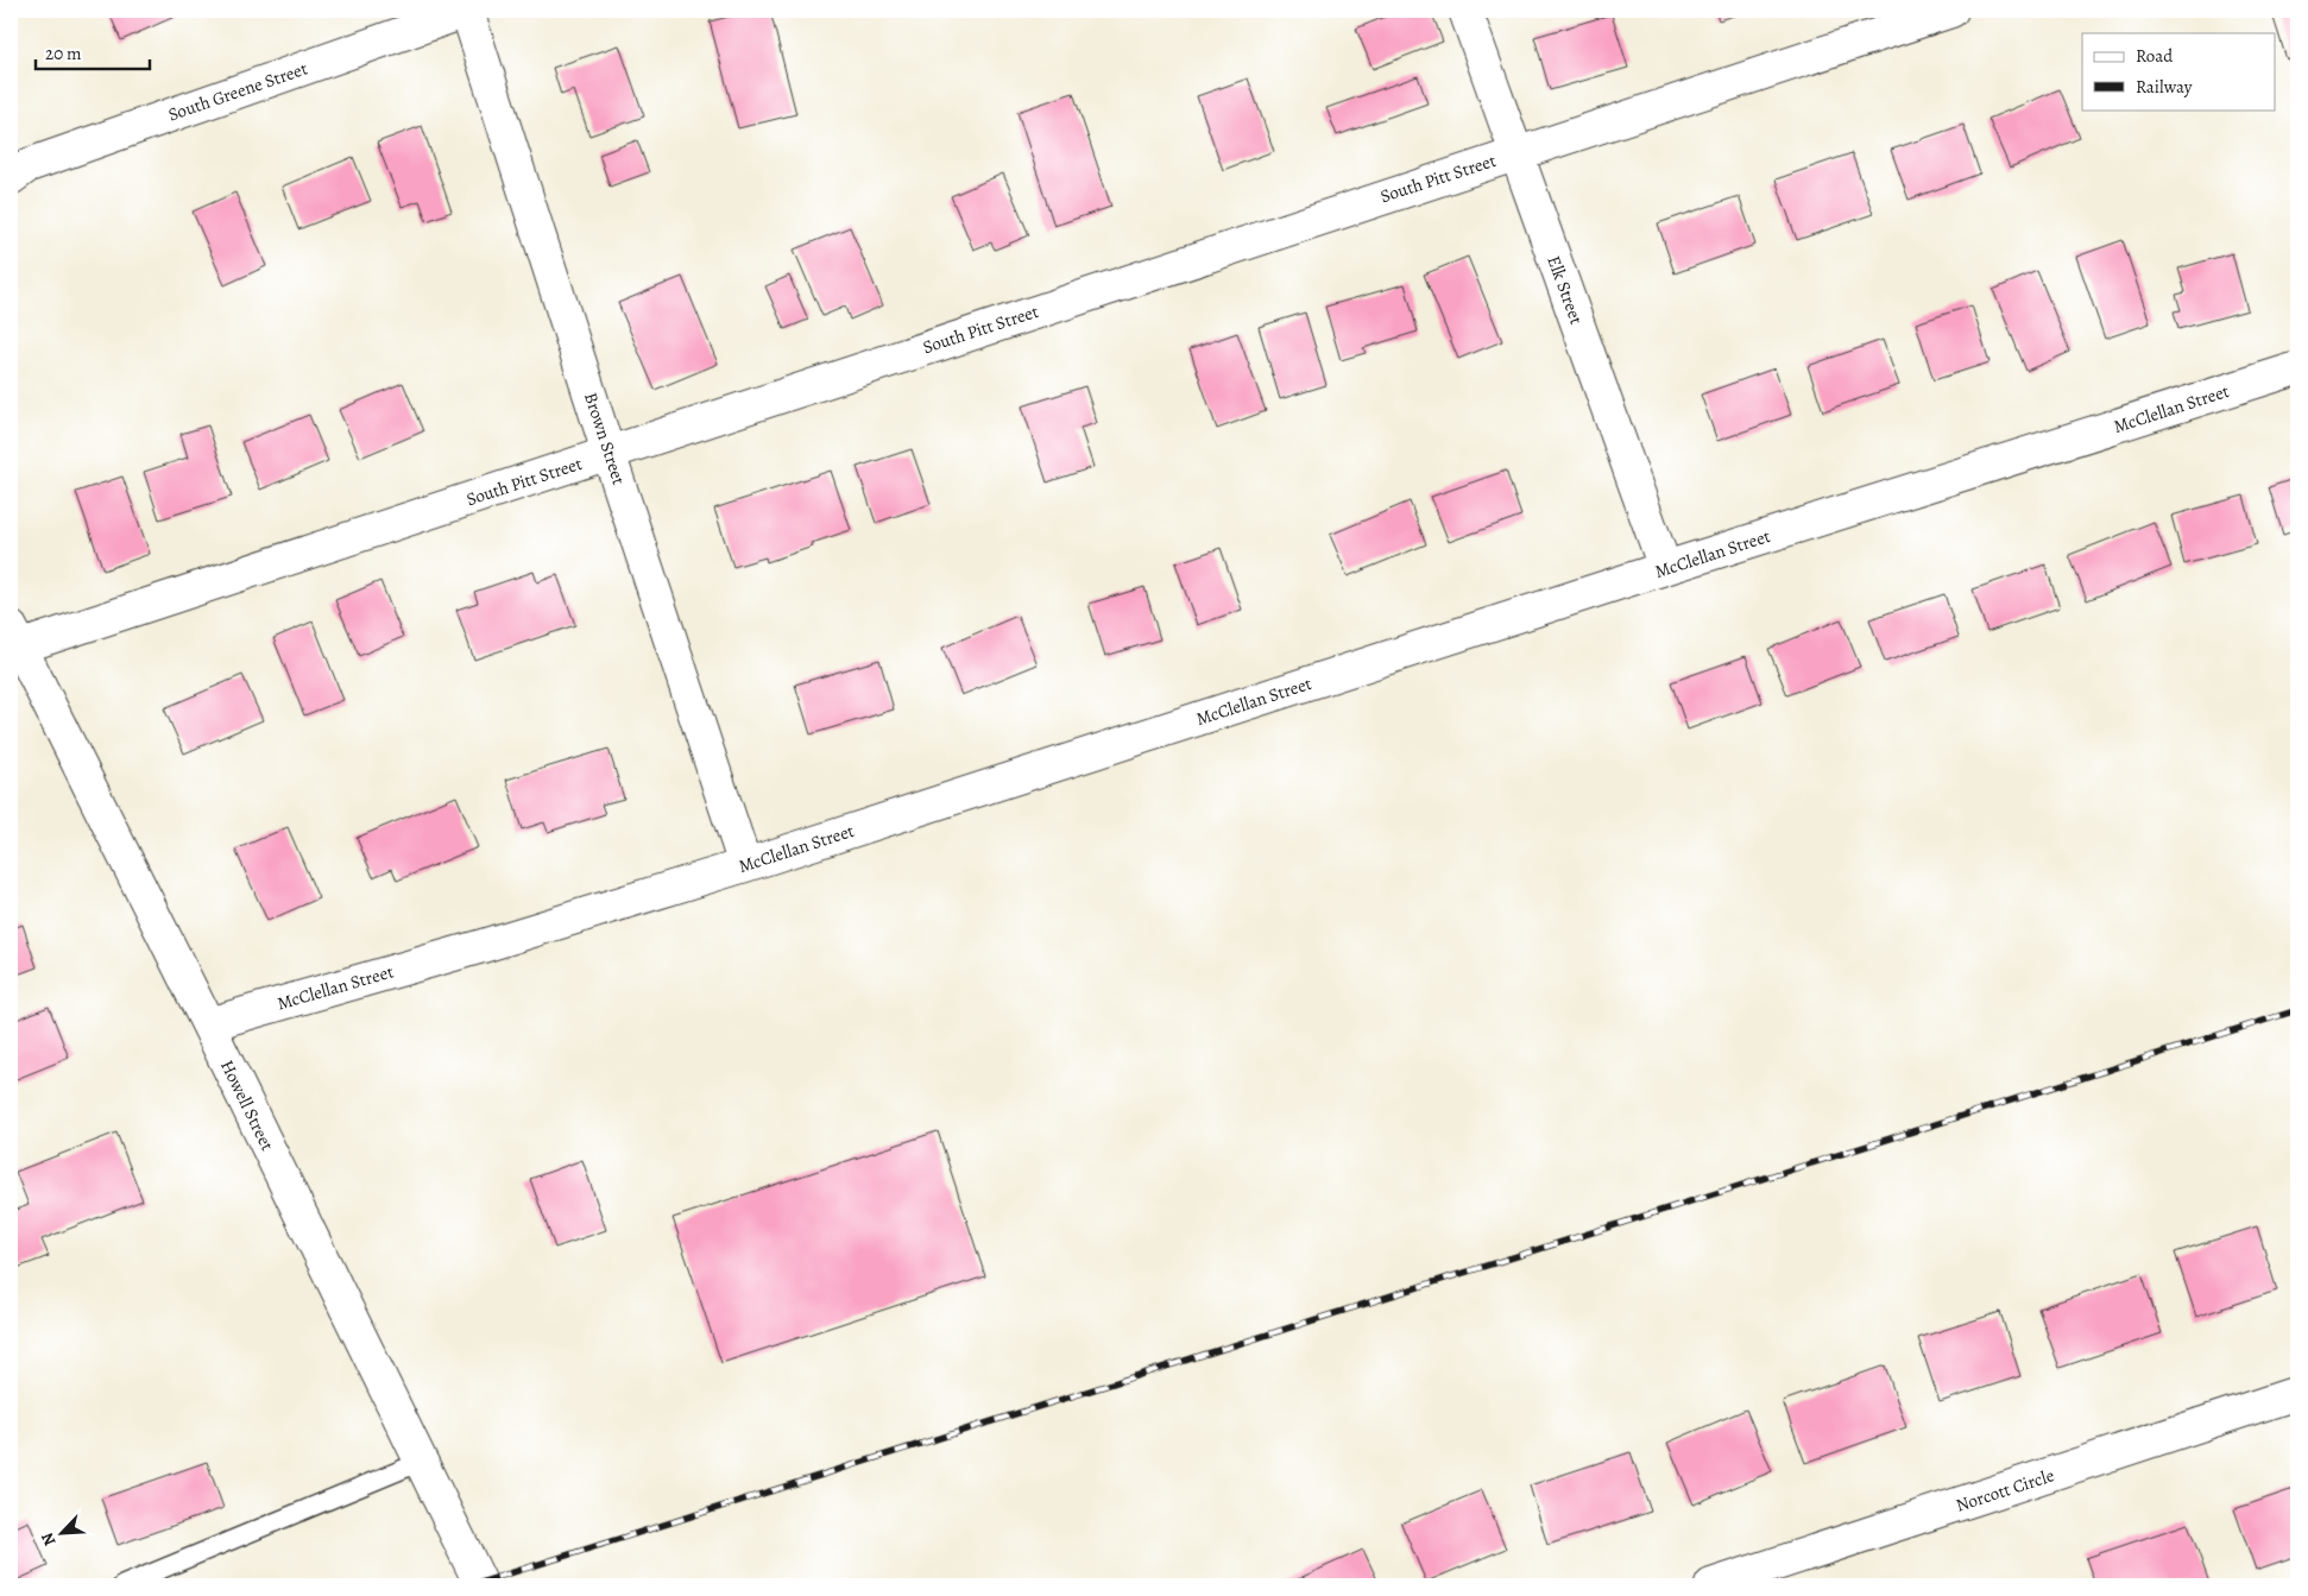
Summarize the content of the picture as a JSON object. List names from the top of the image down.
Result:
{
  "streets": {
    "street": [
      "South Greene Street",
      "South Pitt Street",
      "Elk Street",
      "McClellan Street",
      "Brown Street",
      "Howell Street",
      "Norcott Circle"
    ]
  },
  "crossings": [
    ["South Greene Street", "Brown Street"],
    ["South Pitt Street", "Elk Street"],
    ["South Pitt Street", "Brown Street"],
    ["South Pitt Street", "Howell Street"],
    ["Elk Street", "McClellan Street"],
    ["McClellan Street", "Brown Street"],
    ["McClellan Street", "Howell Street"]
  ],
  "legend": ["Road", "Railway"],
  "scale_bar": "20 m",
  "north": "bottom left"
}
